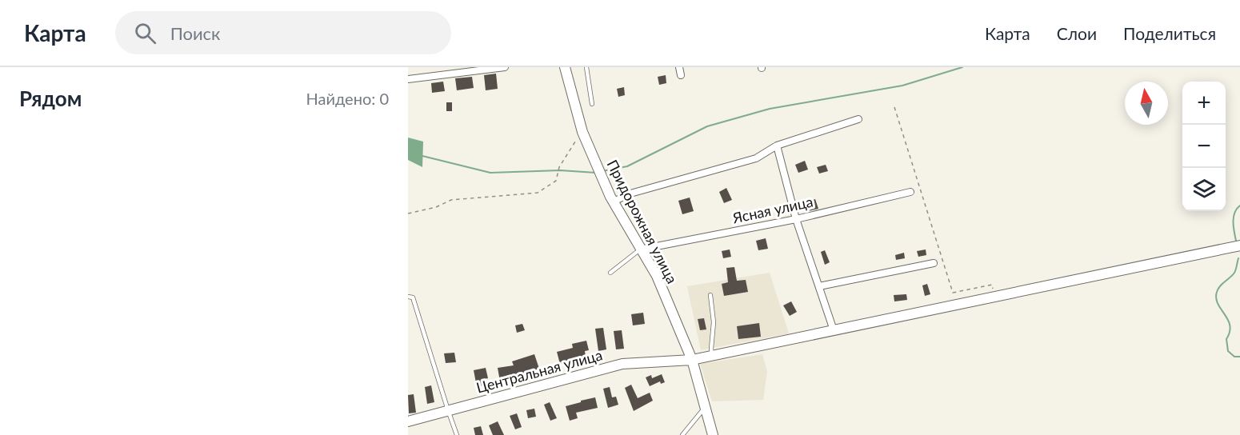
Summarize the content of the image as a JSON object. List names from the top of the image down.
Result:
{
  "streets": {
    "street": ["Ясная улица", "Придорожная улица", "Центральная улица"]
  },
  "crossings": [
    ["Ясная улица", "Придорожная улица"],
    ["Придорожная улица", "Центральная улица"]
  ],
  "north": "top",
  "page": {
    "header": "Карта",
    "search": "Поиск",
    "nav": ["Карта", "Слои", "Поделиться"],
    "heading": ["Рядом", "Найдено: 0"],
    "map_buttons": ["+", "−"]
  }
}
